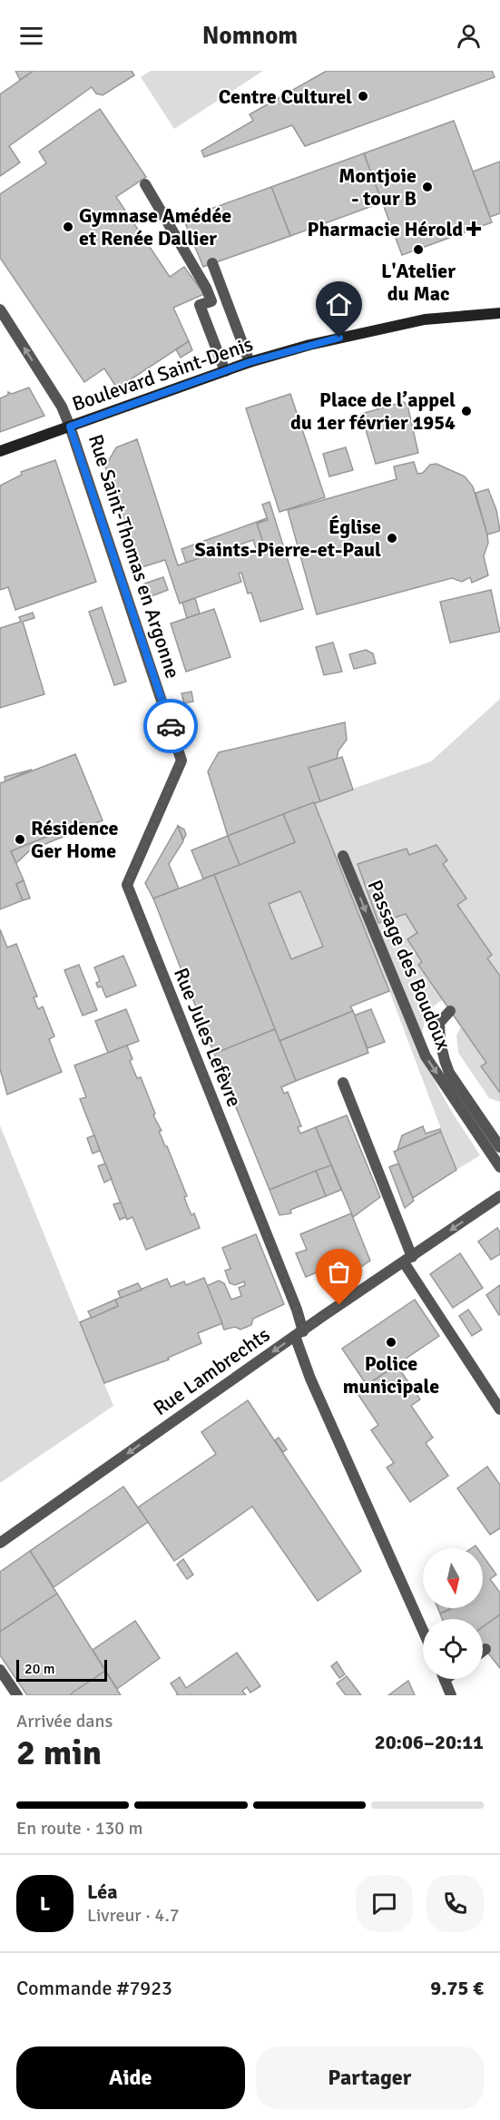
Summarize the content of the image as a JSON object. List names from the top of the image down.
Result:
{
  "streets": {
    "main road": ["Boulevard Saint-Denis"],
    "street": [
      "Rue Saint-Thomas en Argonne",
      "Passage des Boudoux",
      "Rue Jules Lefèvre",
      "Rue Lambrechts"
    ]
  },
  "crossings": [
    ["Boulevard Saint-Denis", "Rue Saint-Thomas en Argonne"],
    ["Rue Saint-Thomas en Argonne", "Rue Jules Lefèvre"],
    ["Rue Jules Lefèvre", "Rue Lambrechts"]
  ],
  "one_way": ["Rue Lambrechts"],
  "places": {
    "other": [
      "Centre Culturel",
      "Montjoie - tour B",
      "Gymnase Amédée et Renée Dallier",
      "L'Atelier du Mac",
      "Place de l’appel du 1er février 1954",
      "Église Saints-Pierre-et-Paul",
      "Résidence Ger Home",
      "Police municipale"
    ],
    "health": ["Pharmacie Hérold"]
  },
  "scale_bar": "20 m",
  "north": "bottom",
  "page": {
    "header": "Nomnom",
    "scale": "20 m",
    "heading": ["2 min", "Arrivée dans", "20:06–20:11"],
    "panel": [
      "Léa",
      "Livreur · 4.7",
      "Commande #7923",
      "9.75 €"
    ],
    "bar": "En route · 130 m",
    "round": "L",
    "buttons": ["Aide", "Partager"]
  }
}
